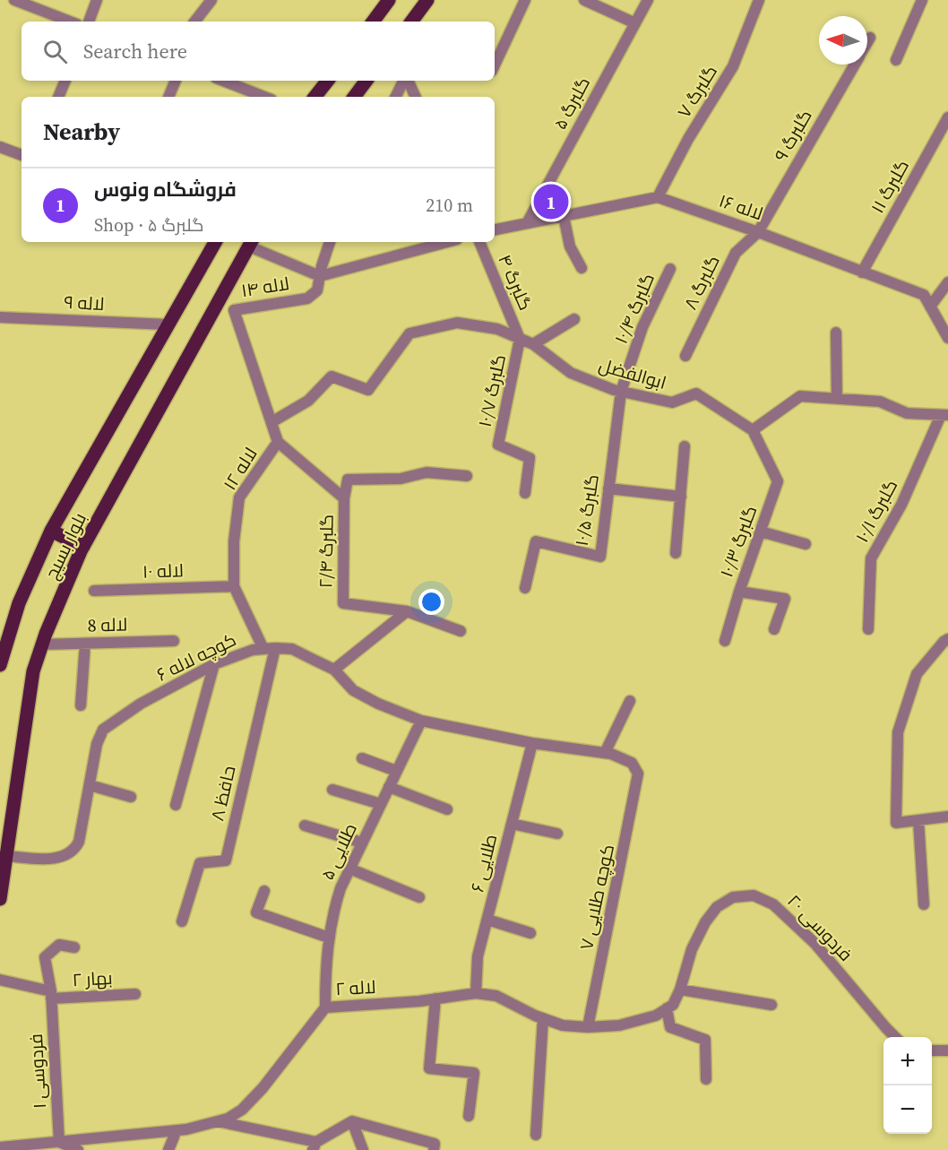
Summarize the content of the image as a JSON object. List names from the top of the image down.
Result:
{
  "streets": {
    "main road": ["بلوار بسیج"],
    "street": [
      "گلبرگ ۷",
      "گلبرگ ۵",
      "گلبرگ ۹",
      "گلبرگ ۱۱",
      "لاله ۱۶",
      "گلبرگ ۴",
      "گلبرگ ۸",
      "لاله ۱۴",
      "لاله ۹",
      "گلبرگ ۱۰/۴",
      "ابوالفضل",
      "گلبرگ ۱۰/۷",
      "لاله ۱۲",
      "گلبرگ ۱۰/۵",
      "گلبرگ ۱۰/۱",
      "گلبرگ ۱۰/۳",
      "گلبرگ ۲/۴",
      "لاله ۱۰",
      "لاله 8",
      "کوچه لاله ۶",
      "حافظ ۸",
      "طلایی ۵",
      "طلایی ۶",
      "کوچه طلایی ۷",
      "فردوسی ۲۰",
      "بهار ۲",
      "لاله ۲",
      "فردوسی ۱"
    ]
  },
  "crossings": [
    ["گلبرگ ۷", "لاله ۱۶"],
    ["گلبرگ ۹", "لاله ۱۶"],
    ["گلبرگ ۹", "گلبرگ ۸"],
    ["گلبرگ ۱۱", "لاله ۱۶"],
    ["لاله ۱۶", "گلبرگ ۸"],
    ["گلبرگ ۴", "ابوالفضل"],
    ["گلبرگ ۴", "گلبرگ ۱۰/۷"],
    ["لاله ۱۴", "لاله ۱۲"],
    ["لاله ۹", "بلوار بسیج"],
    ["گلبرگ ۱۰/۴", "ابوالفضل"],
    ["گلبرگ ۱۰/۴", "گلبرگ ۱۰/۵"],
    ["ابوالفضل", "گلبرگ ۱۰/۷"],
    ["ابوالفضل", "لاله ۱۲"],
    ["ابوالفضل", "گلبرگ ۱۰/۵"],
    ["ابوالفضل", "گلبرگ ۱۰/۳"],
    ["لاله ۱۲", "گلبرگ ۲/۴"],
    ["لاله ۱۲", "لاله ۱۰"],
    ["لاله ۱۲", "کوچه لاله ۶"],
    ["لاله ۱۲", "حافظ ۸"],
    ["بلوار بسیج", "لاله 8"],
    ["بلوار بسیج", "کوچه لاله ۶"],
    ["کوچه لاله ۶", "حافظ ۸"],
    ["کوچه لاله ۶", "طلایی ۵"],
    ["کوچه لاله ۶", "طلایی ۶"],
    ["کوچه لاله ۶", "کوچه طلایی ۷"],
    ["طلایی ۵", "لاله ۲"],
    ["طلایی ۶", "لاله ۲"],
    ["کوچه طلایی ۷", "لاله ۲"],
    ["بهار ۲", "فردوسی ۱"],
    ["لاله ۲", "فردوسی ۱"]
  ],
  "north": "left",
  "page": {
    "search": "Search here",
    "heading": "Nearby",
    "list": [
      {
        "mark": "1",
        "name": "فروشگاه ونوس",
        "note": "Shop · گلبرگ ۵",
        "value": "210 m"
      }
    ],
    "pins": "1",
    "map_buttons": ["+", "−"]
  }
}
